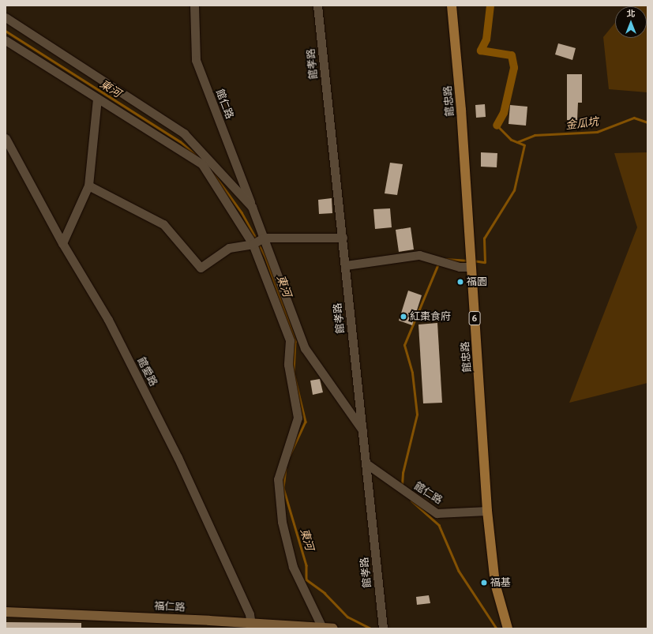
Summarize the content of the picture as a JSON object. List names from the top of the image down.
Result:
{
  "streets": {
    "main road": ["館忠路", "6"],
    "street": [
      "館孝路",
      "館仁路",
      "館愛路",
      "福仁路"
    ]
  },
  "crossings": [
    ["館孝路", "館仁路"],
    ["館忠路", "館仁路"],
    ["館愛路", "福仁路"]
  ],
  "water": ["東河", "金瓜坑"],
  "places": ["福園", "紅棗食府", "福基"],
  "north": "top"
}
